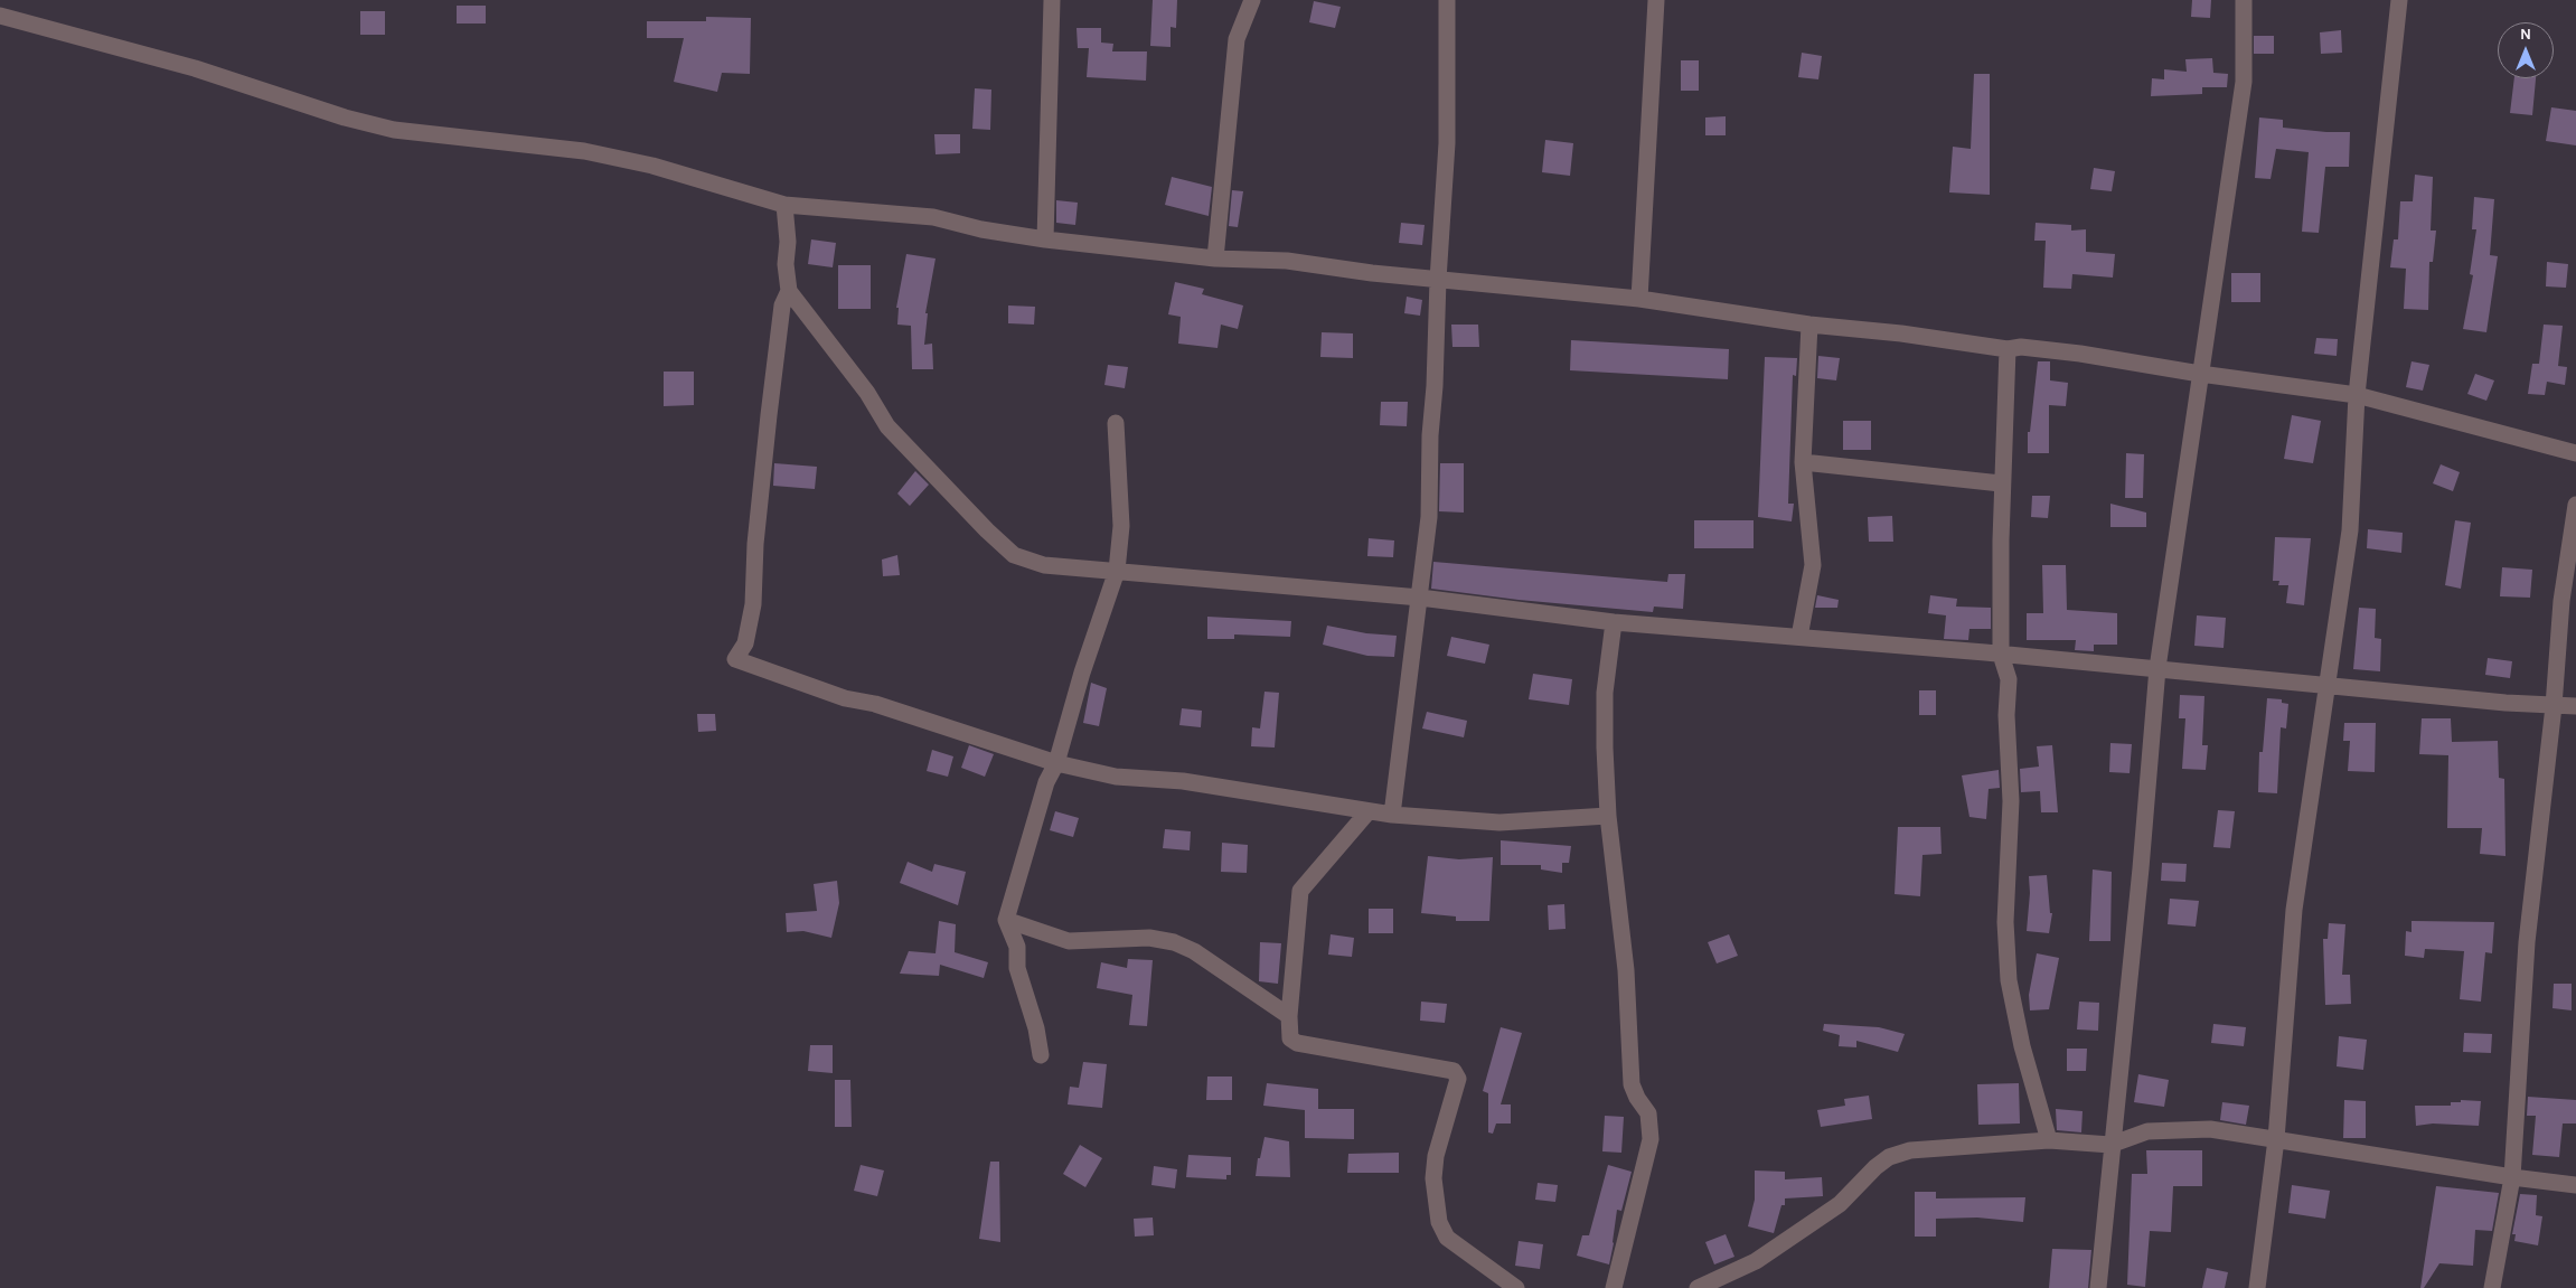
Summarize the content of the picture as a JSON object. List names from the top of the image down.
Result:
{
  "north": "top"
}
